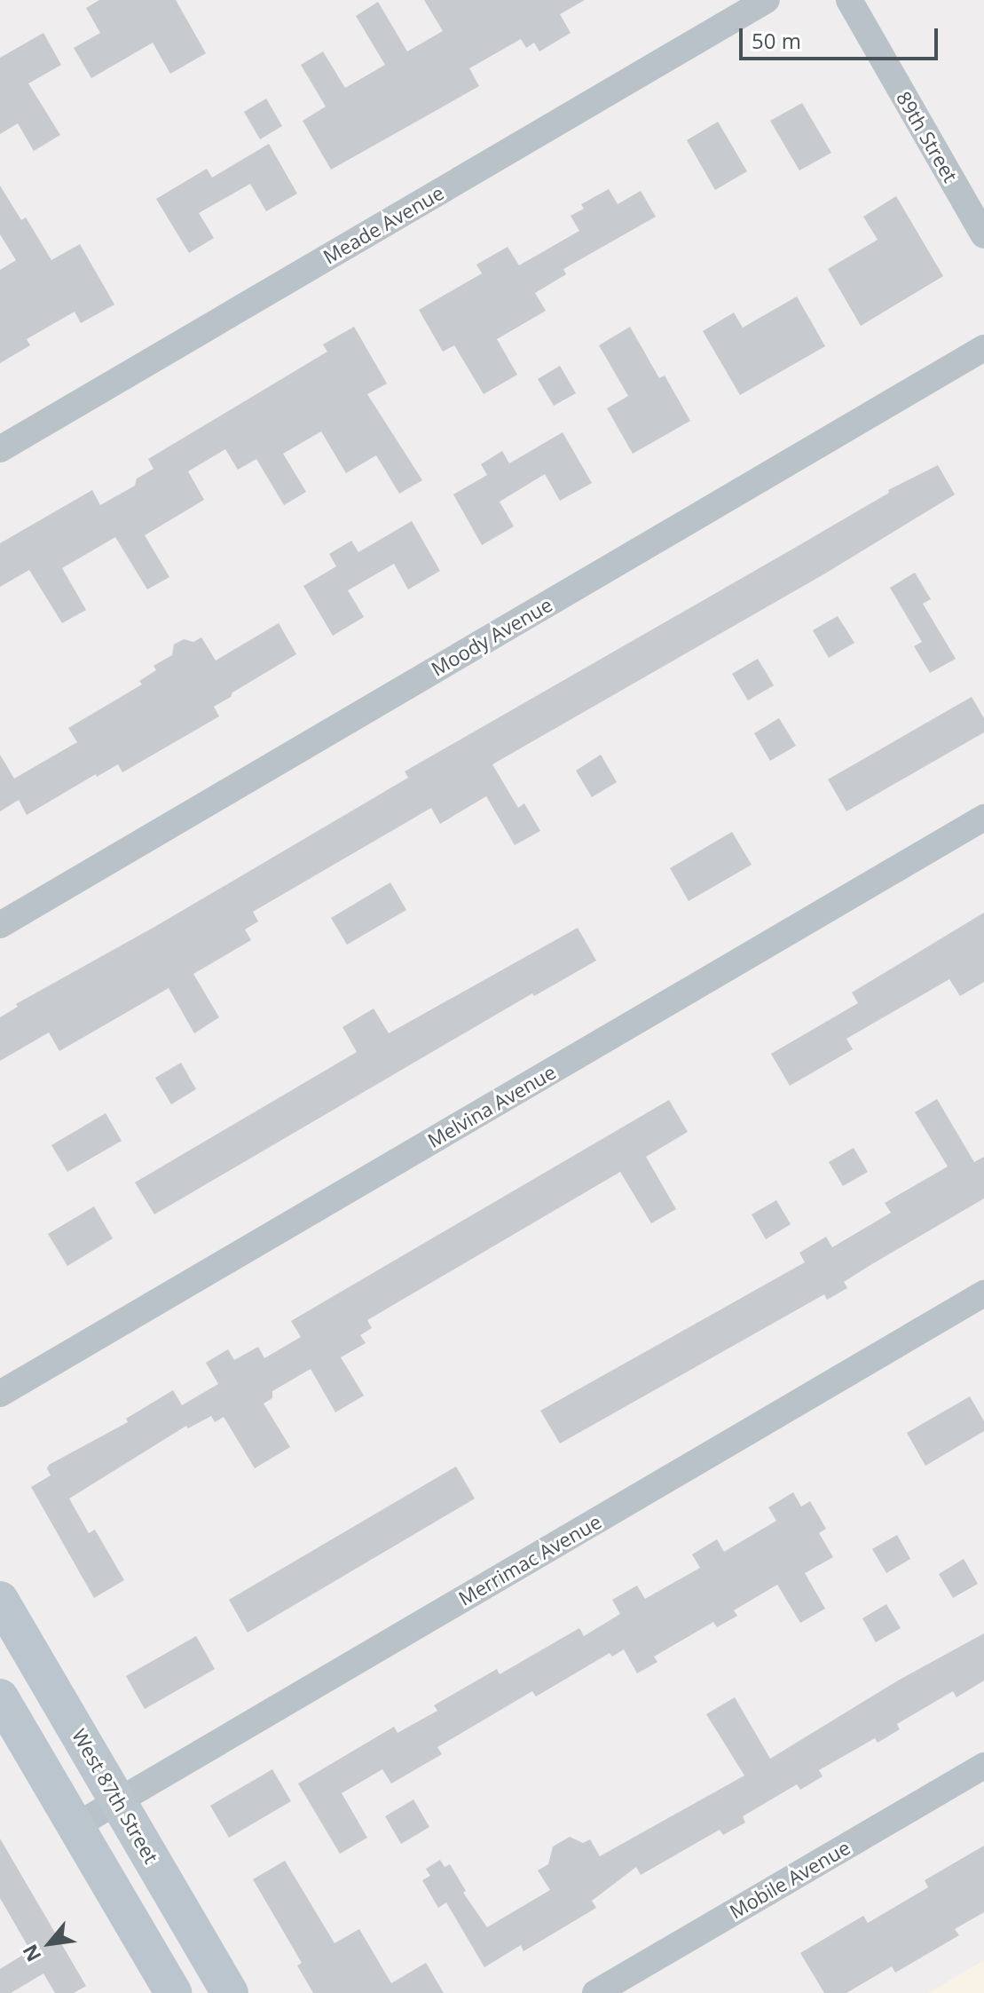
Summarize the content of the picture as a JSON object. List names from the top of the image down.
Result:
{
  "streets": {
    "main road": ["West 87th Street"],
    "street": [
      "89th Street",
      "Meade Avenue",
      "Moody Avenue",
      "Melvina Avenue",
      "Merrimac Avenue",
      "Mobile Avenue"
    ]
  },
  "crossings": [
    ["Merrimac Avenue", "West 87th Street"]
  ],
  "scale_bar": "50 m",
  "north": "bottom left"
}
